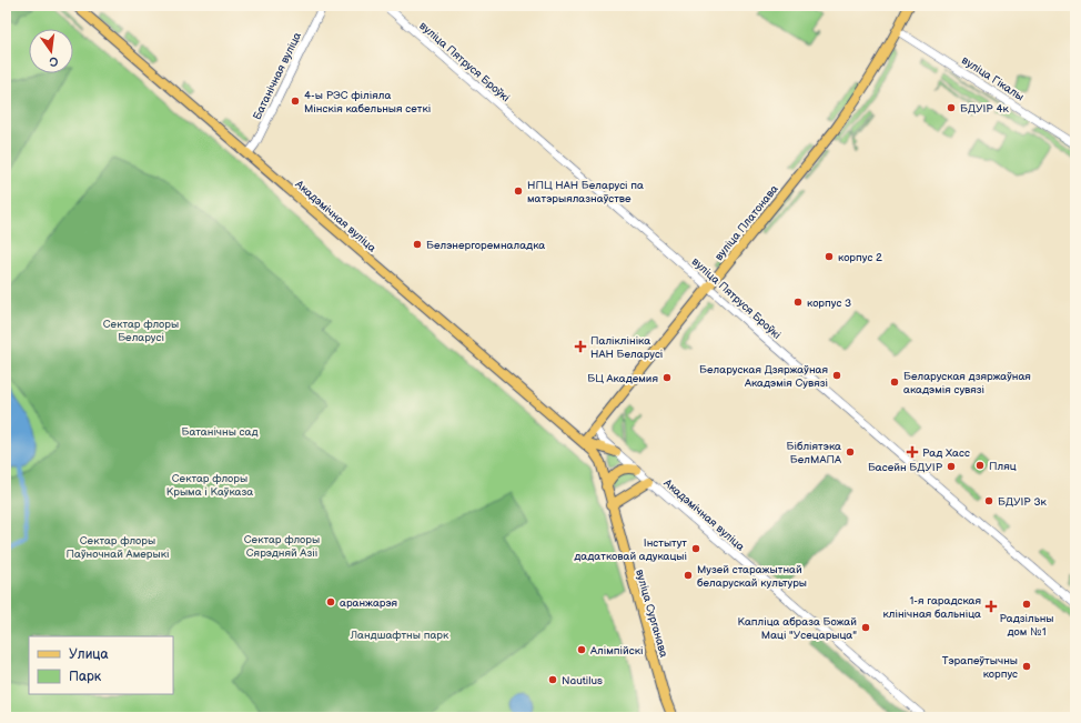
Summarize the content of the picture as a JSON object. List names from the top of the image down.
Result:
{
  "streets": {
    "main road": ["Акадэмічная вуліца", "вуліца Платонава", "вуліца Сурганава"],
    "street": ["вуліца Пятруся Броўкі", "Батанічная вуліца", "вуліца Гікалы"]
  },
  "crossings": [
    ["вуліца Пятруся Броўкі", "вуліца Платонава"],
    ["Батанічная вуліца", "Акадэмічная вуліца"],
    ["вуліца Гікалы", "вуліца Платонава"],
    ["Акадэмічная вуліца", "вуліца Платонава"],
    ["Акадэмічная вуліца", "вуліца Сурганава"],
    ["вуліца Платонава", "вуліца Сурганава"]
  ],
  "parks": [
    "Сектар флоры Беларусі",
    "Батанічны сад",
    "Сектар флоры Крыма і Каўказа",
    "Сектар флоры Сярэдняй Азіі",
    "Сектар флоры Паўночнай Амерыкі",
    "Ландшафтны парк"
  ],
  "places": {
    "other": [
      "4-ы РЭС філіяла Мінскія кабельныя сеткі",
      "БДУІР 4к",
      "НПЦ НАН Беларусі па матэрыялазнаўстве",
      "Белэнергоремналадка",
      "корпус 2",
      "корпус 3",
      "Беларуская Дзяржаўная Акадэмія Сувязі",
      "БЦ Академия",
      "Беларуская дзяржаўная акадэмія сувязі",
      "Бібліятэка БелМАПА",
      "Пляц",
      "Басейн БДУІР",
      "БДУІР 3к",
      "Інстытут дадатковай адукацыі",
      "Музей старажытнай беларускай культуры",
      "аранжарэя",
      "Радзільны дом №1",
      "Капліца абраза Божай Маці \"Усецарыца\"",
      "Алімпійскі",
      "Тэрапеўтычны корпус",
      "Nautilus"
    ],
    "health": ["Паліклініка НАН Беларусі", "Рад Хасс", "1-я гарадская клінічная бальніца"]
  },
  "legend": ["Улица", "Парк"],
  "north": "bottom"
}
